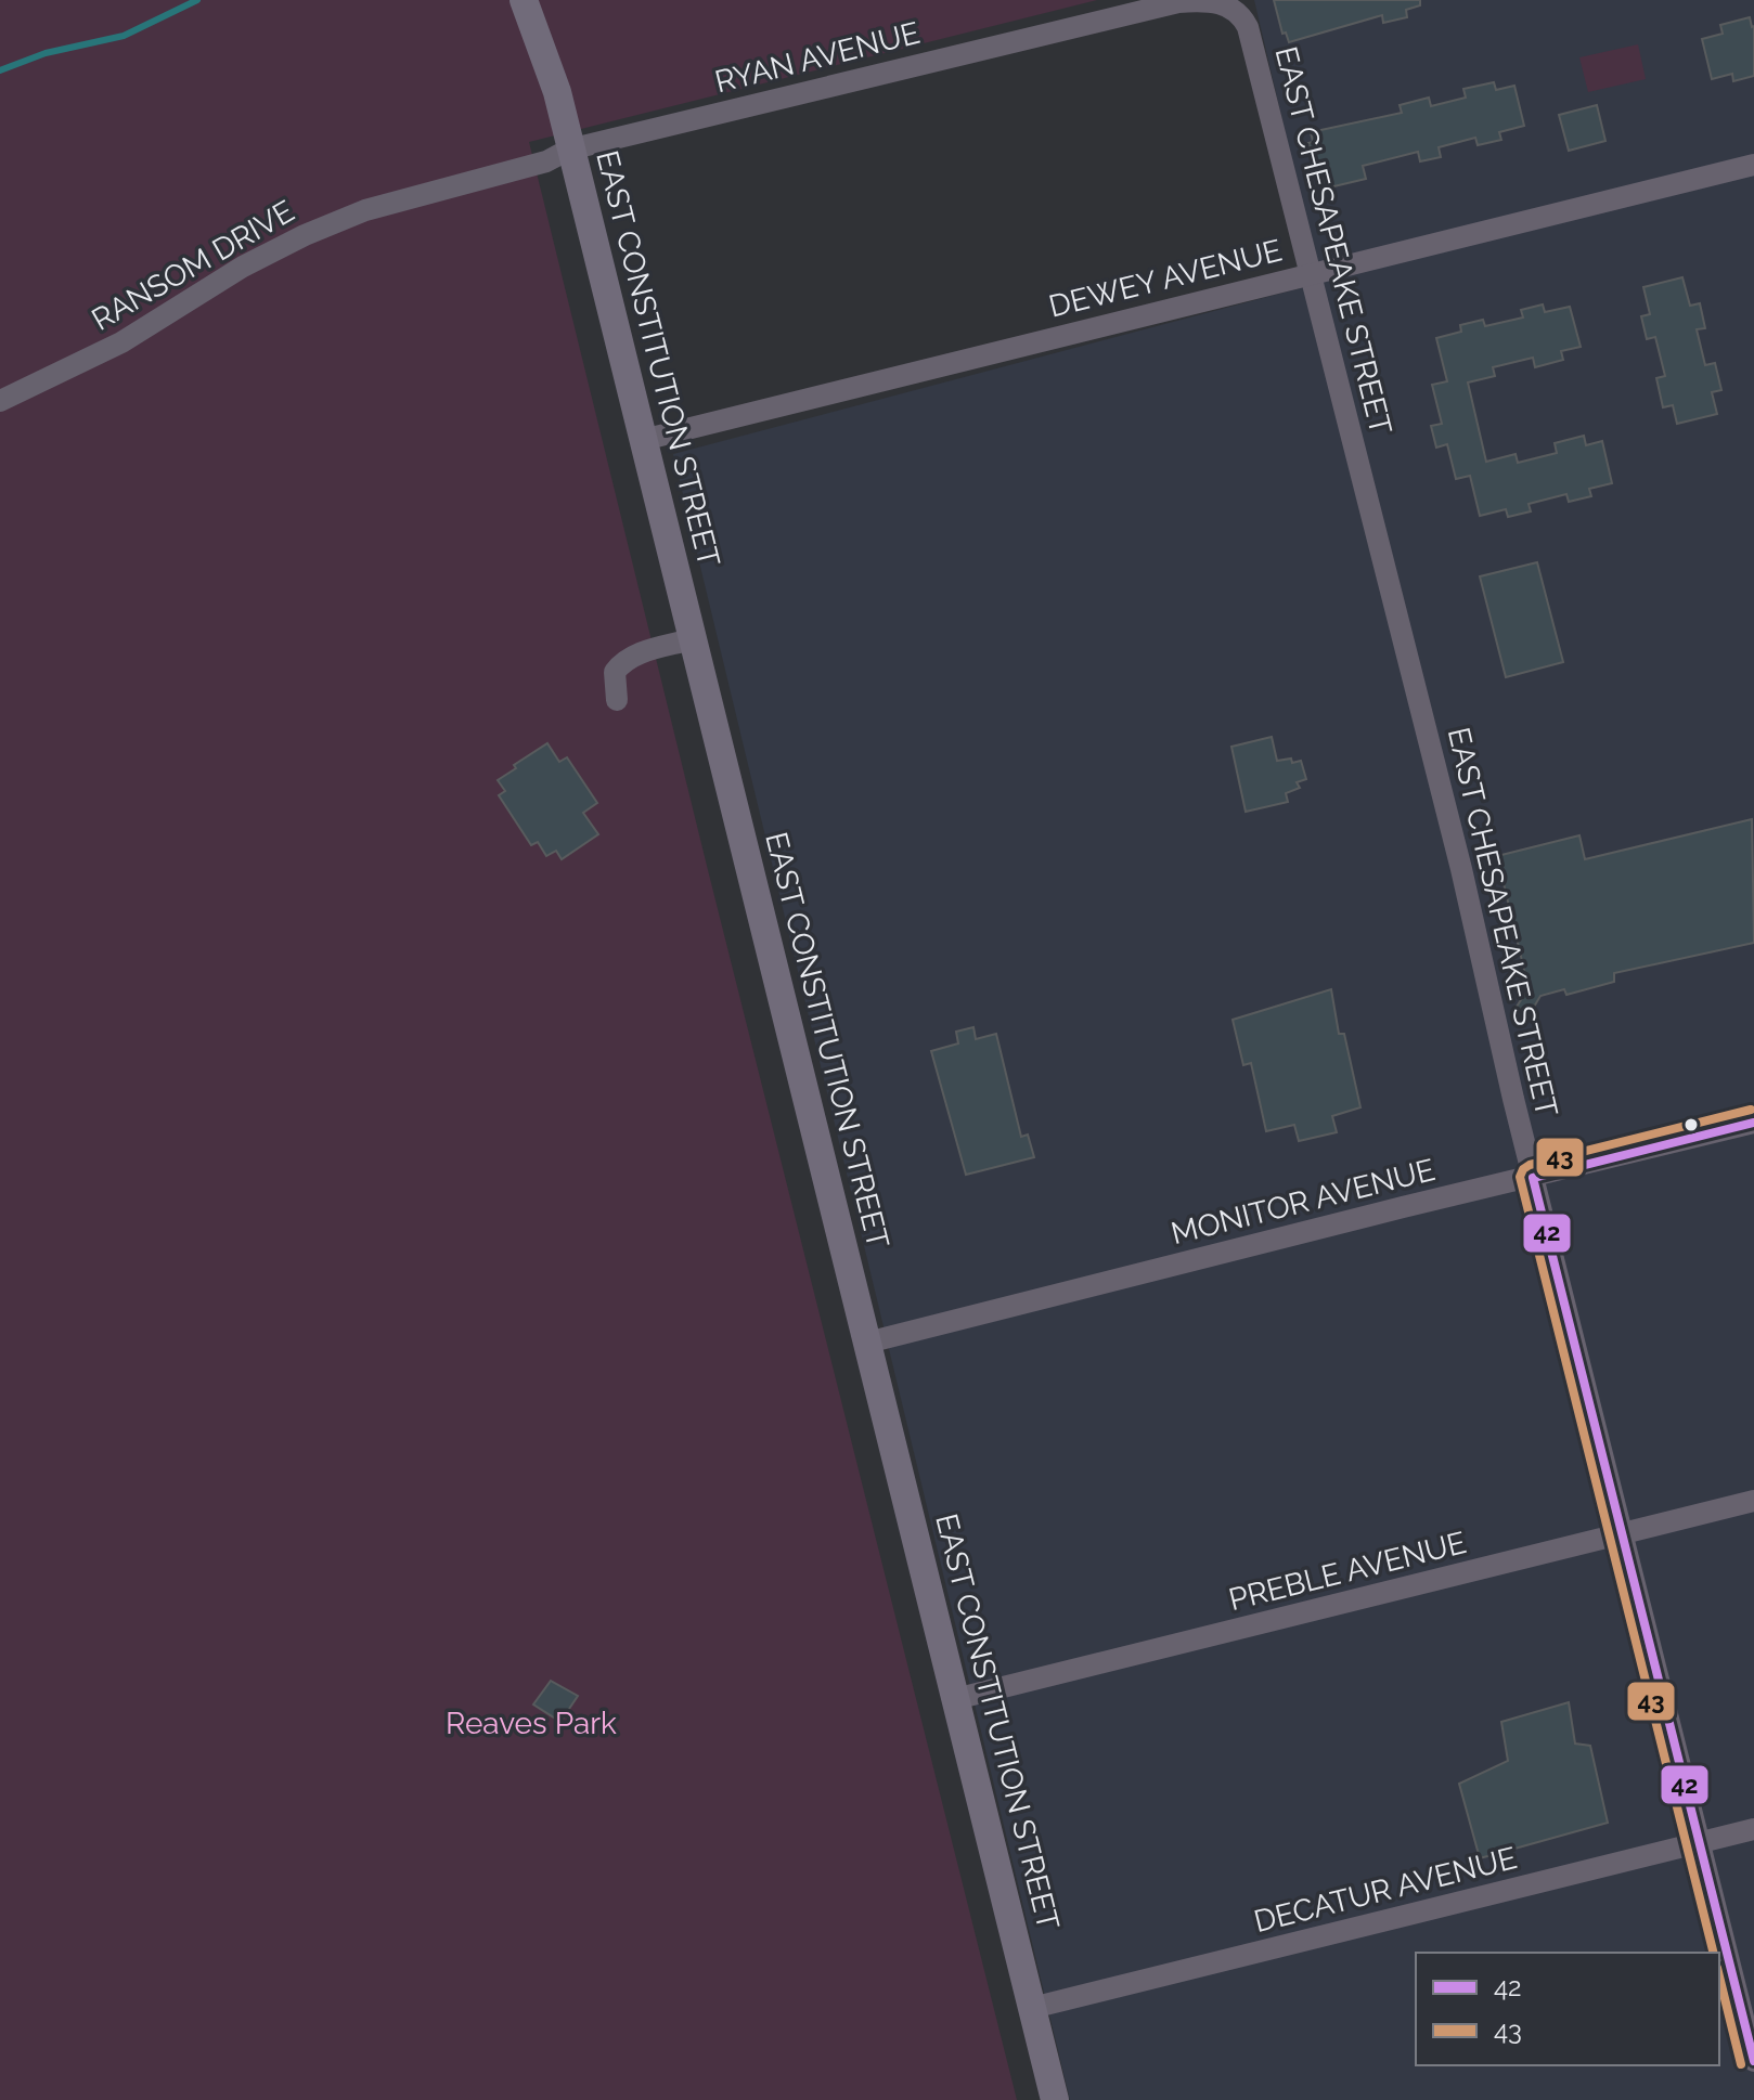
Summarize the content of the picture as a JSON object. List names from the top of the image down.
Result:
{
  "streets": {
    "main road": ["EAST CONSTITUTION STREET"],
    "street": [
      "RYAN AVENUE",
      "EAST CHESAPEAKE STREET",
      "RANSOM DRIVE",
      "DEWEY AVENUE",
      "MONITOR AVENUE",
      "PREBLE AVENUE",
      "DECATUR AVENUE"
    ]
  },
  "crossings": [
    ["RYAN AVENUE", "EAST CHESAPEAKE STREET"],
    ["RYAN AVENUE", "RANSOM DRIVE"],
    ["RYAN AVENUE", "EAST CONSTITUTION STREET"],
    ["EAST CHESAPEAKE STREET", "DEWEY AVENUE"],
    ["EAST CHESAPEAKE STREET", "MONITOR AVENUE"],
    ["EAST CHESAPEAKE STREET", "PREBLE AVENUE"],
    ["EAST CHESAPEAKE STREET", "DECATUR AVENUE"],
    ["RANSOM DRIVE", "EAST CONSTITUTION STREET"],
    ["DEWEY AVENUE", "EAST CONSTITUTION STREET"],
    ["EAST CONSTITUTION STREET", "MONITOR AVENUE"],
    ["EAST CONSTITUTION STREET", "PREBLE AVENUE"],
    ["EAST CONSTITUTION STREET", "DECATUR AVENUE"]
  ],
  "parks": ["Reaves Park"],
  "lines": ["transit line 43", "transit line 42"],
  "legend": ["42", "43"]
}
